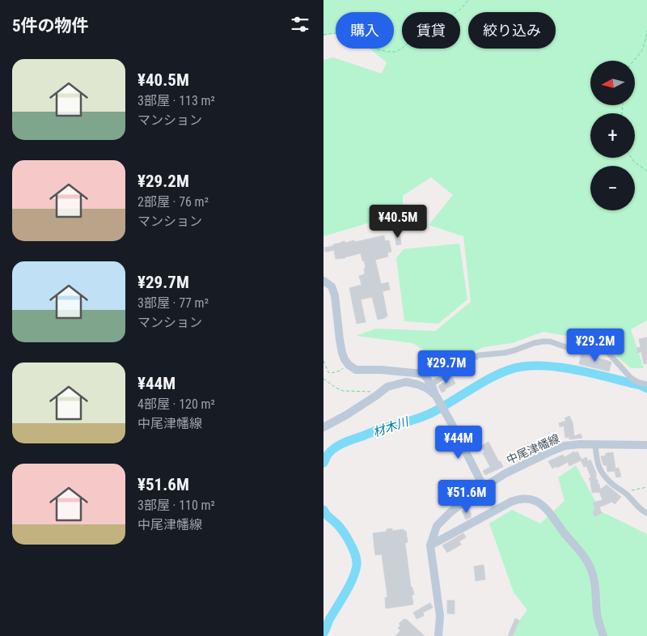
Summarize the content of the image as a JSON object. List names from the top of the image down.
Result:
{
  "streets": {
    "street": ["中尾津幡線"]
  },
  "water": ["材木川"],
  "north": "left",
  "page": {
    "heading": "5件の物件",
    "chip": ["購入", "賃貸", "絞り込み"],
    "list": [
      {
        "name": "¥40.5M",
        "note": "3部屋 · 113 m² · マンション"
      },
      {
        "name": "¥29.2M",
        "note": "2部屋 · 76 m² · マンション"
      },
      {
        "name": "¥29.7M",
        "note": "3部屋 · 77 m² · マンション"
      },
      {
        "name": "¥44M",
        "note": "4部屋 · 120 m² · 中尾津幡線"
      },
      {
        "name": "¥51.6M",
        "note": "3部屋 · 110 m² · 中尾津幡線"
      }
    ],
    "map_buttons": ["+", "−"],
    "price": [
      "¥40.5M",
      "¥29.2M",
      "¥29.7M",
      "¥44M",
      "¥51.6M"
    ]
  }
}
